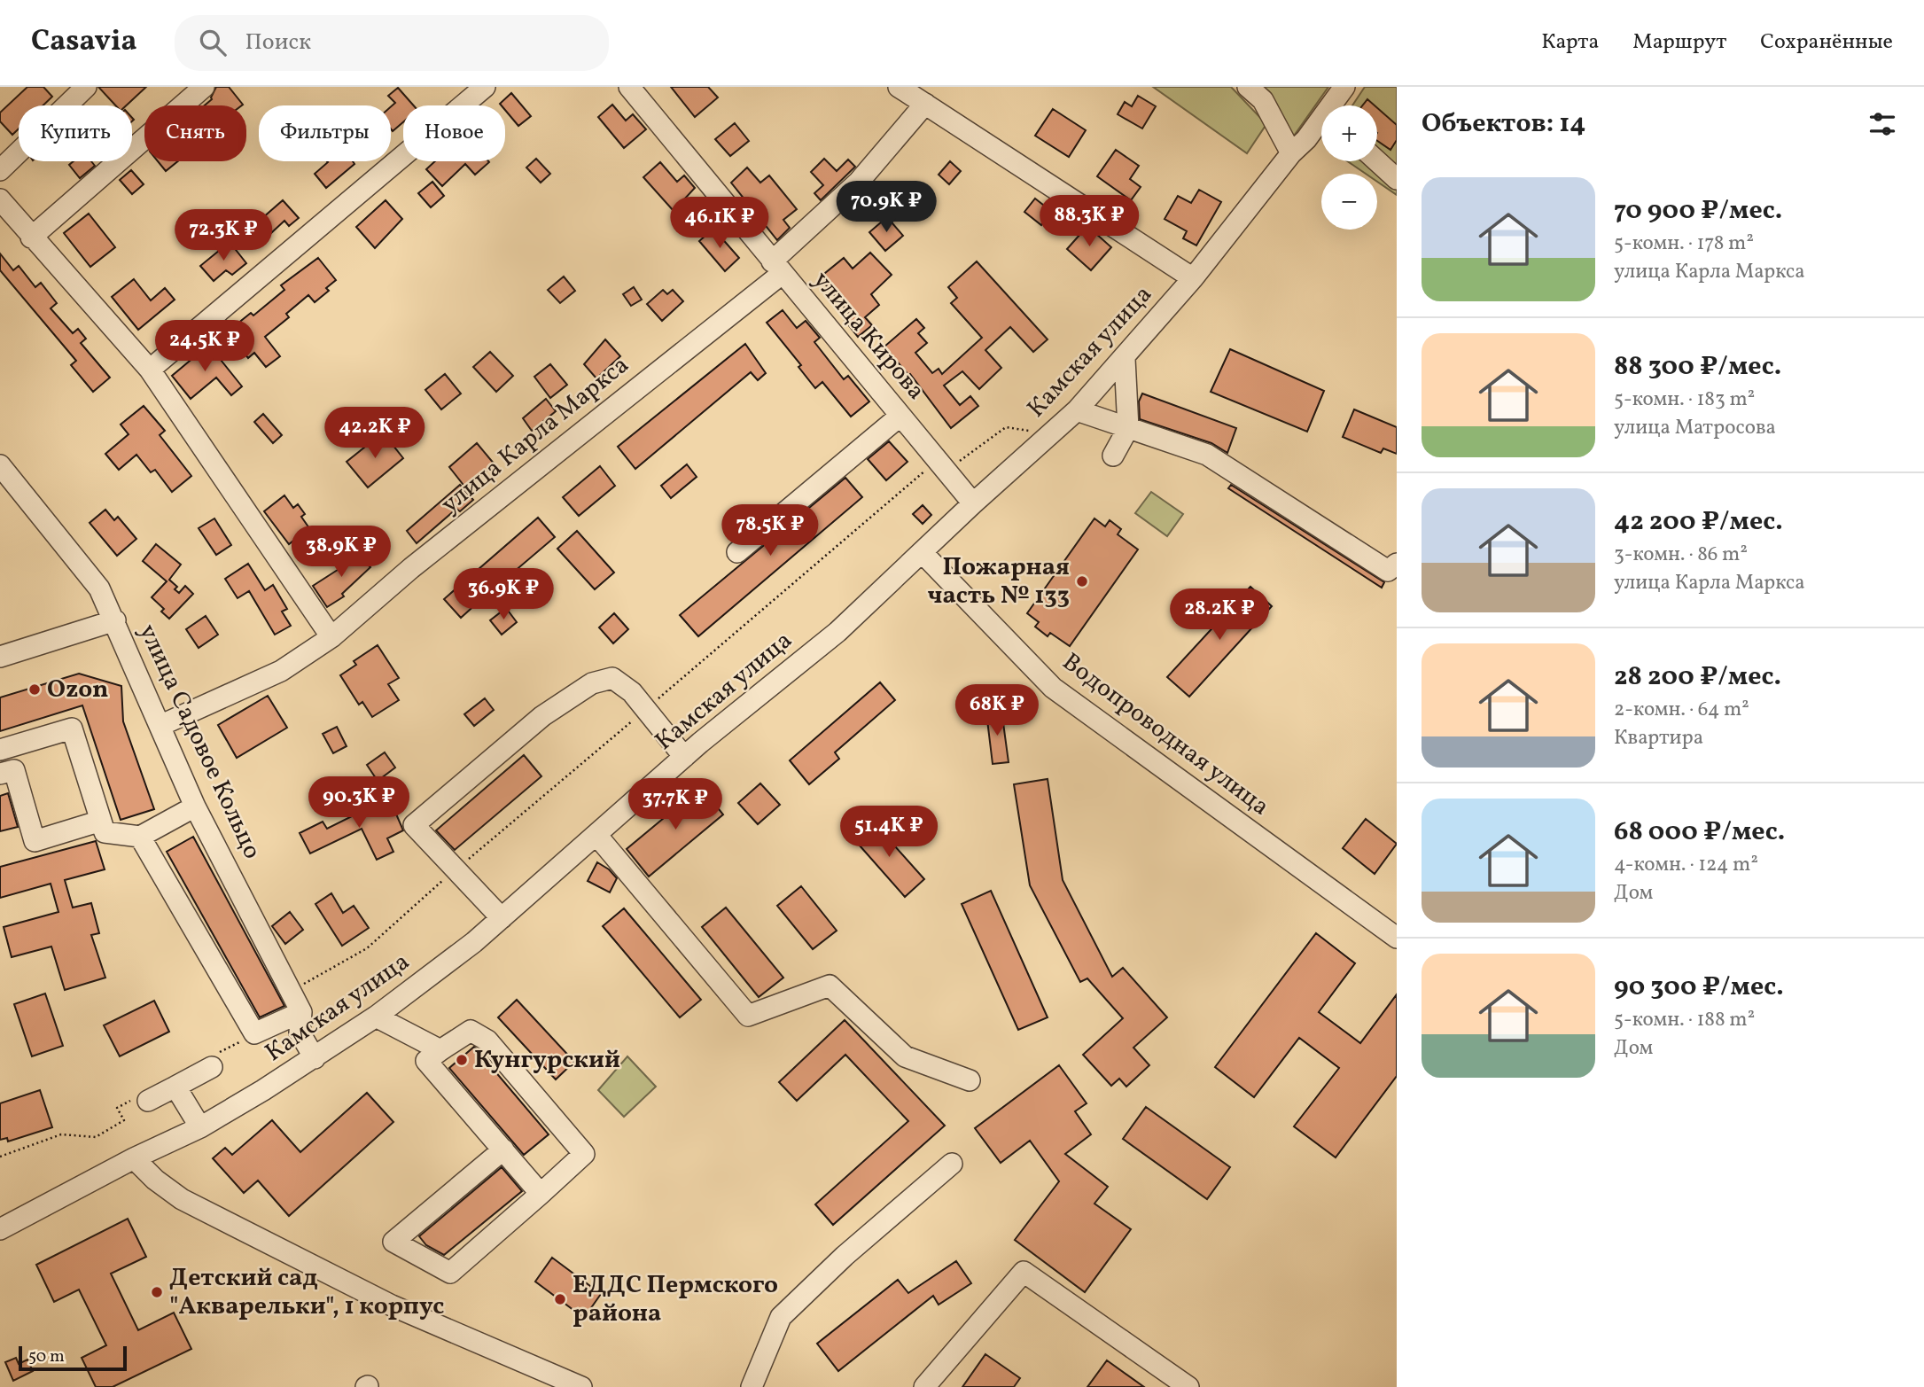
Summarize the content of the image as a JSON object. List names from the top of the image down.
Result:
{
  "streets": {
    "street": [
      "улица Кирова",
      "Камская улица",
      "улица Карла Маркса",
      "Водопроводная улица",
      "улица Садовое Кольцо"
    ]
  },
  "crossings": [
    ["улица Кирова", "Камская улица"],
    ["улица Кирова", "улица Карла Маркса"],
    ["Камская улица", "Водопроводная улица"],
    ["Камская улица", "улица Садовое Кольцо"],
    ["улица Карла Маркса", "улица Садовое Кольцо"]
  ],
  "places": [
    "Пожарная часть № 133",
    "Ozon",
    "Кунгурский",
    "Детский сад \"Акварельки\", 1 корпус",
    "ЕДДС Пермского района"
  ],
  "scale_bar": "50 m",
  "page": {
    "header": "Casavia",
    "search": "Поиск",
    "nav": ["Карта", "Маршрут", "Сохранённые"],
    "heading": "Объектов: 14",
    "map_buttons": ["+", "−"],
    "chip": [
      "Купить",
      "Снять",
      "Фильтры",
      "Новое"
    ],
    "list": [
      {
        "name": "70 900 ₽/мес.",
        "note": "5-комн. · 178 m² · улица Карла Маркса"
      },
      {
        "name": "88 300 ₽/мес.",
        "note": "5-комн. · 183 m² · улица Матросова"
      },
      {
        "name": "42 200 ₽/мес.",
        "note": "3-комн. · 86 m² · улица Карла Маркса"
      },
      {
        "name": "28 200 ₽/мес.",
        "note": "2-комн. · 64 m² · Квартира"
      },
      {
        "name": "68 000 ₽/мес.",
        "note": "4-комн. · 124 m² · Дом"
      },
      {
        "name": "90 300 ₽/мес.",
        "note": "5-комн. · 188 m² · Дом"
      }
    ],
    "price": [
      "70.9K ₽",
      "88.3K ₽",
      "46.1K ₽",
      "72.3K ₽",
      "24.5K ₽",
      "42.2K ₽",
      "78.5K ₽",
      "38.9K ₽",
      "36.9K ₽",
      "28.2K ₽",
      "68K ₽",
      "90.3K ₽",
      "37.7K ₽",
      "51.4K ₽"
    ],
    "scale": "50 m"
  }
}
